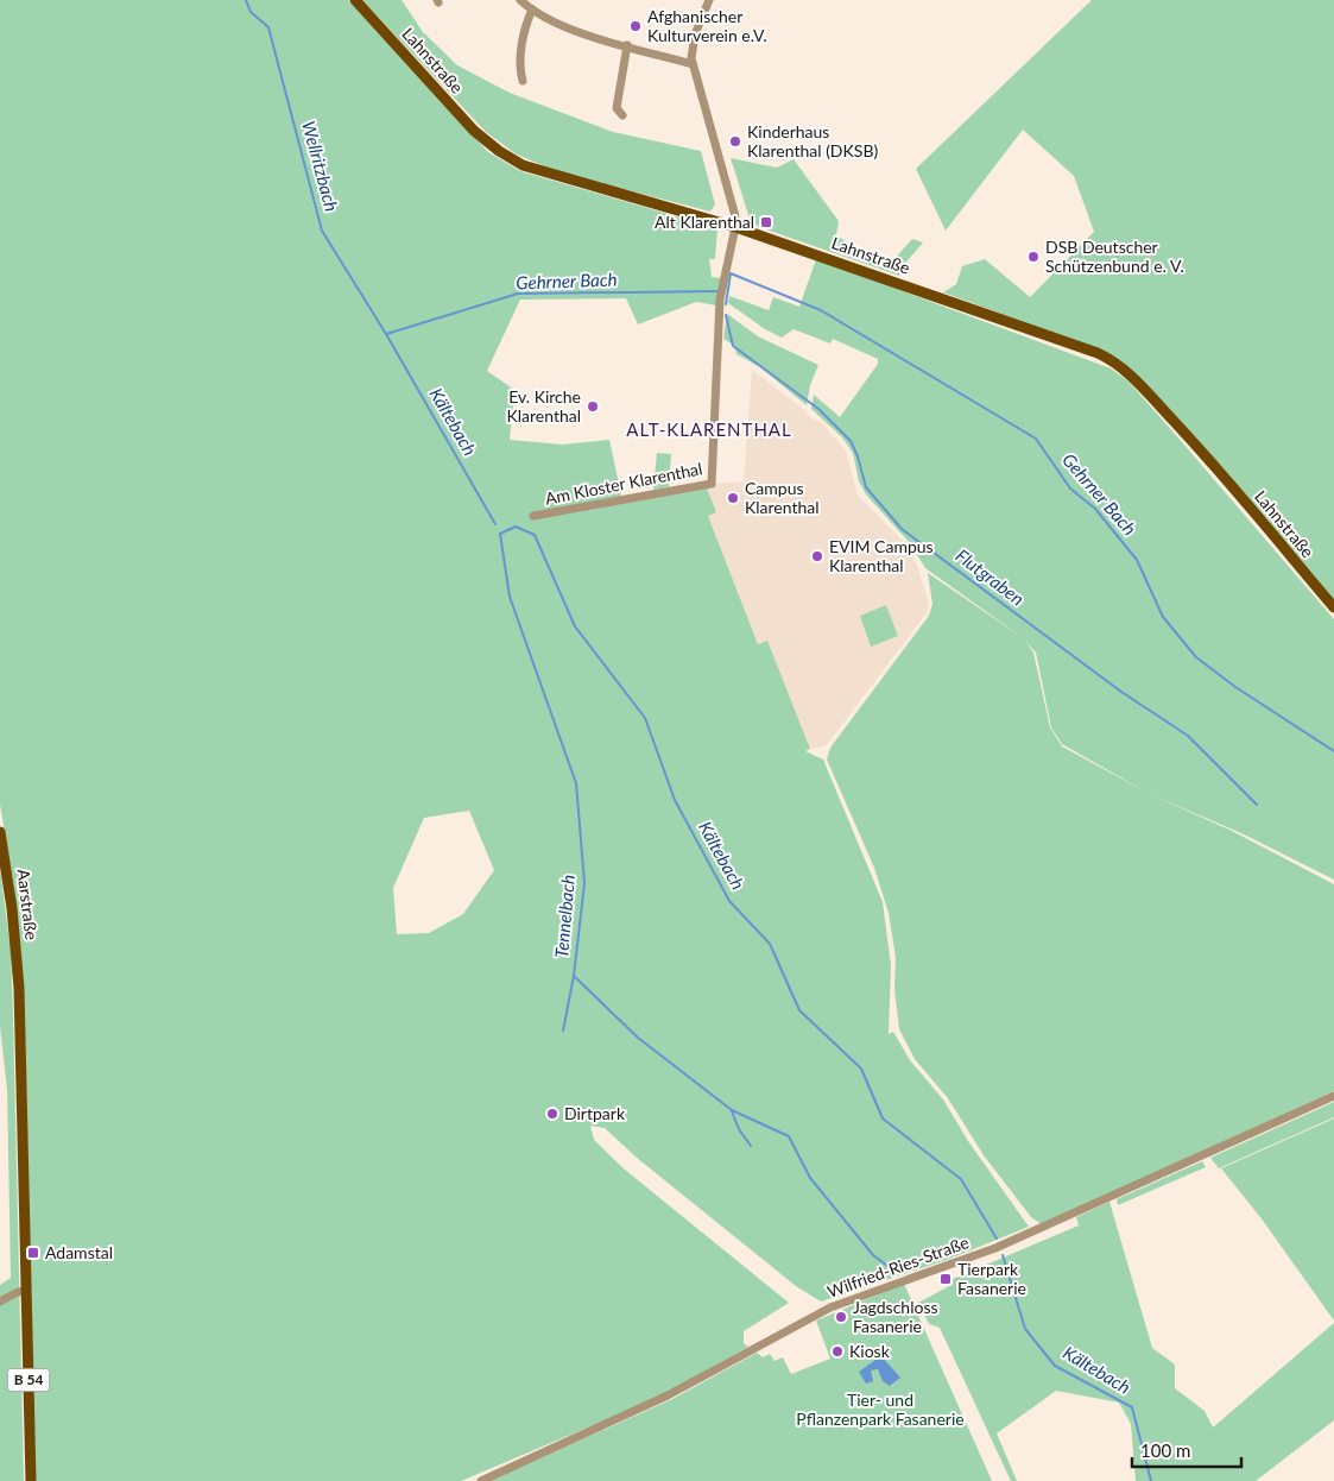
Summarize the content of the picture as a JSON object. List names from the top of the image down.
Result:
{
  "streets": {
    "main road": ["Lahnstraße", "Aarstraße", "B 54"],
    "street": ["Am Kloster Klarenthal", "Wilfried-Ries-Straße"]
  },
  "crossings": [
    ["Lahnstraße", "Am Kloster Klarenthal"]
  ],
  "districts": ["ALT-KLARENTHAL"],
  "water": [
    "Wellritzbach",
    "Gehrner Bach",
    "Kältebach",
    "Flutgraben",
    "Tennelbach"
  ],
  "parks": ["Tier- und Pflanzenpark Fasanerie"],
  "places": {
    "other": [
      "Afghanischer Kulturverein e.V.",
      "Kinderhaus Klarenthal (DKSB)",
      "DSB Deutscher Schützenbund e. V.",
      "Ev. Kirche Klarenthal",
      "Campus Klarenthal",
      "EVIM Campus Klarenthal",
      "Dirtpark",
      "Jagdschloss Fasanerie",
      "Kiosk"
    ],
    "transit": ["Alt Klarenthal", "Adamstal", "Tierpark Fasanerie"]
  },
  "scale_bar": "100 m"
}
